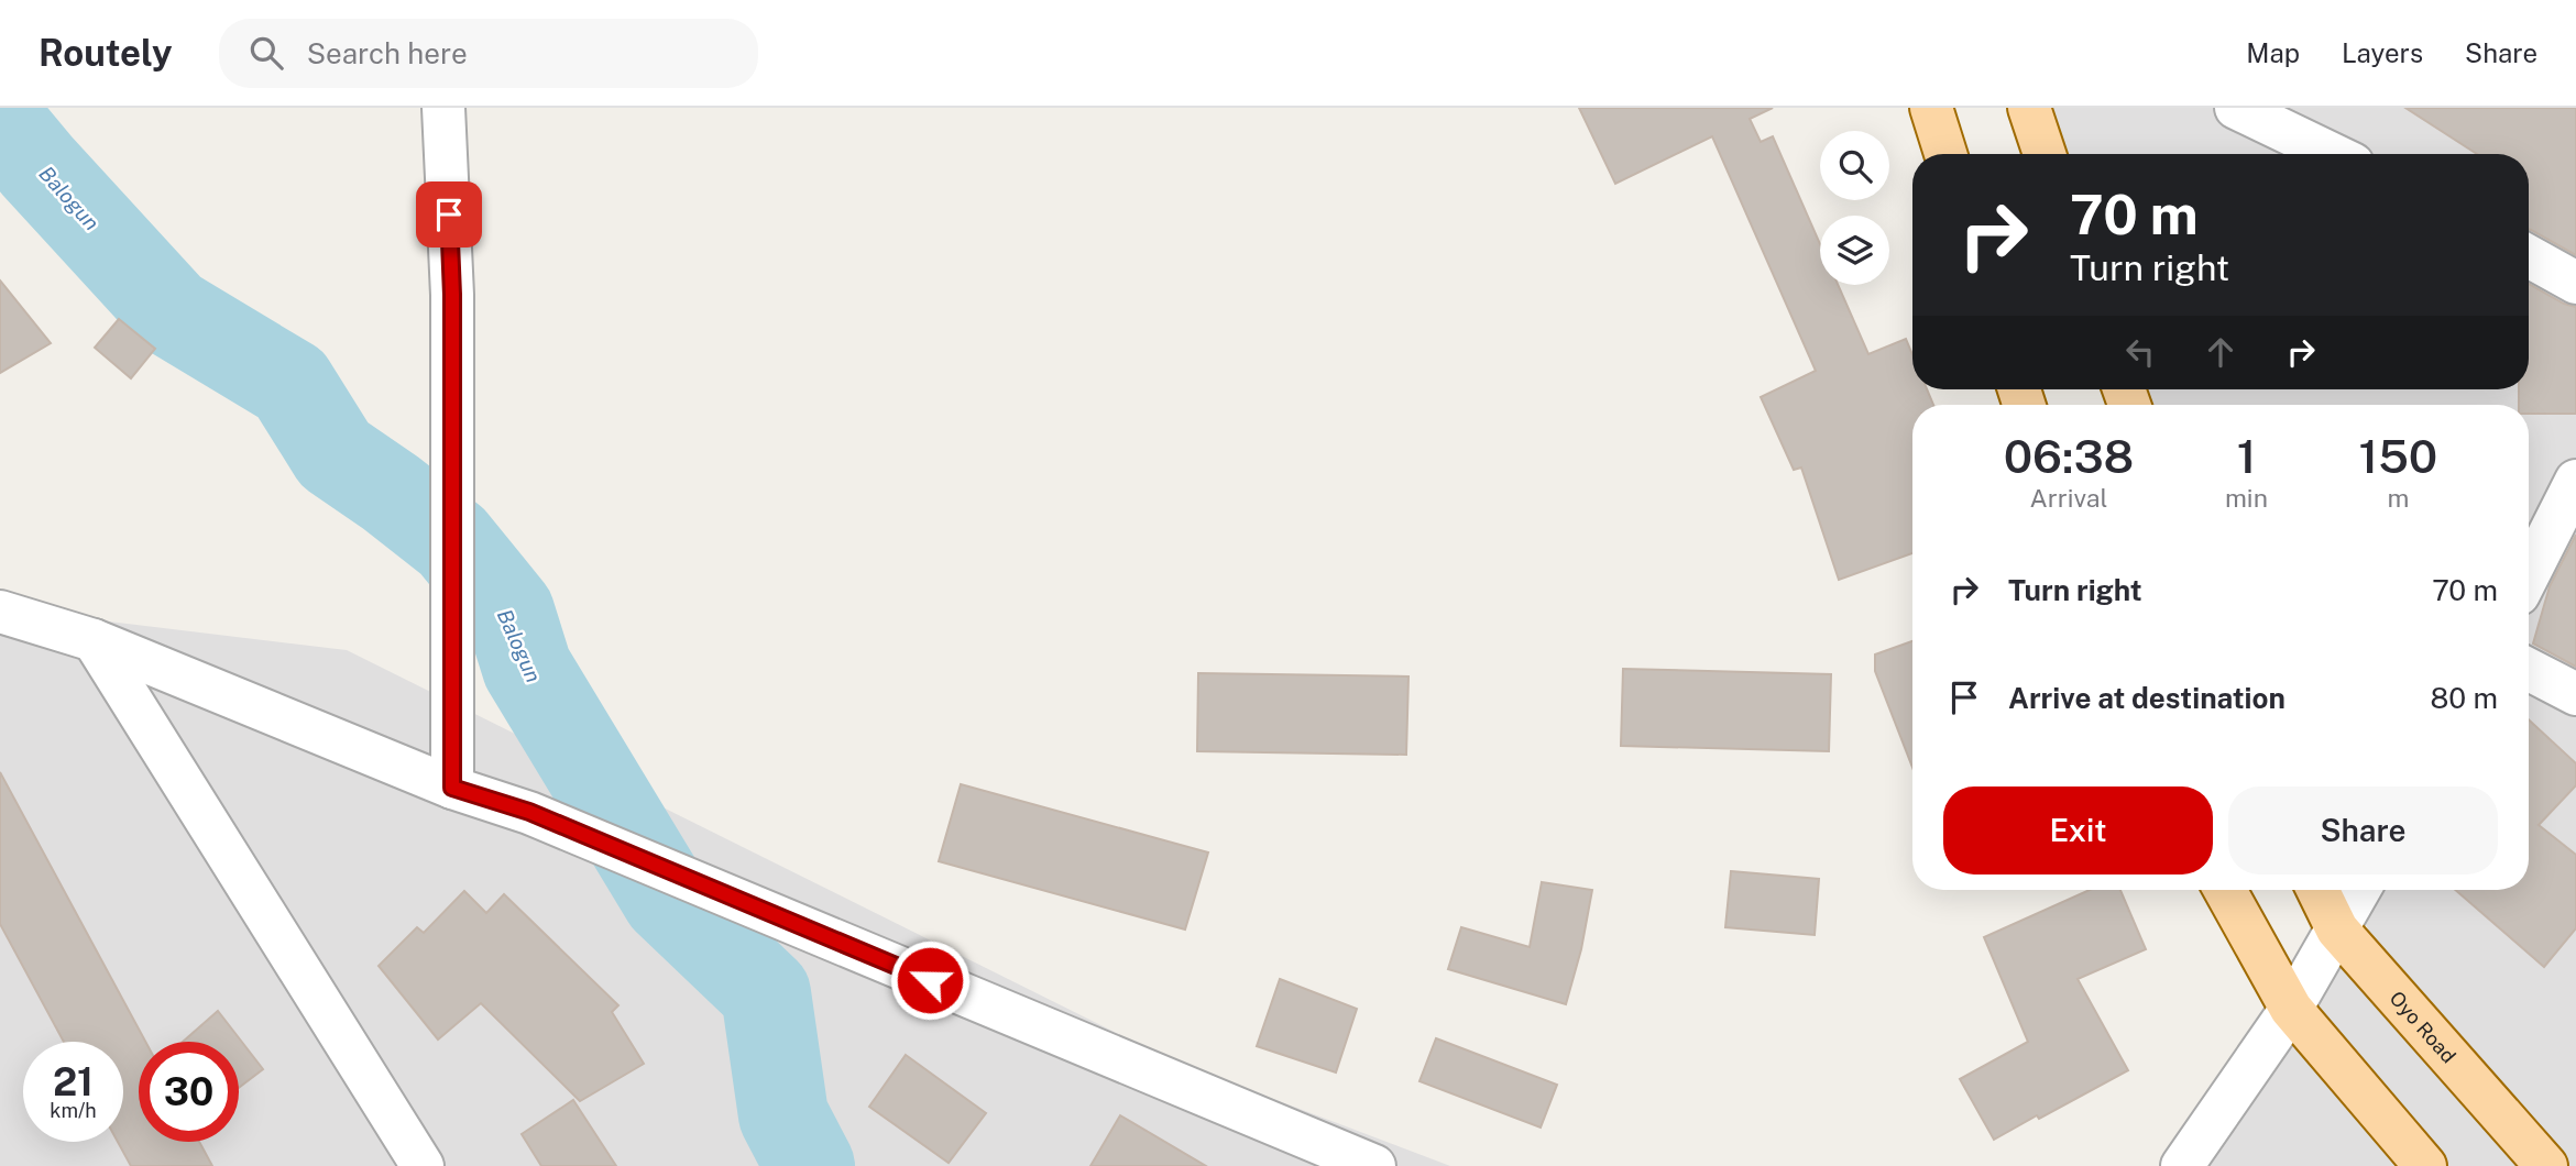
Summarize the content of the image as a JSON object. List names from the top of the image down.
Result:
{
  "streets": {
    "main road": ["Oyo Road"]
  },
  "water": ["Balogun"],
  "page": {
    "header": "Routely",
    "search": "Search here",
    "nav": ["Map", "Layers", "Share"],
    "turn": ["70 m", "Turn right"],
    "eta": [
      "06:38",
      "Arrival",
      "1",
      "min",
      "150",
      "m"
    ],
    "list": [
      {
        "name": "Turn right",
        "value": "70 m"
      },
      {
        "name": "Arrive at destination",
        "value": "80 m"
      }
    ],
    "buttons": ["Exit", "Share"],
    "speed": "21 km/h",
    "limit": "30"
  }
}
